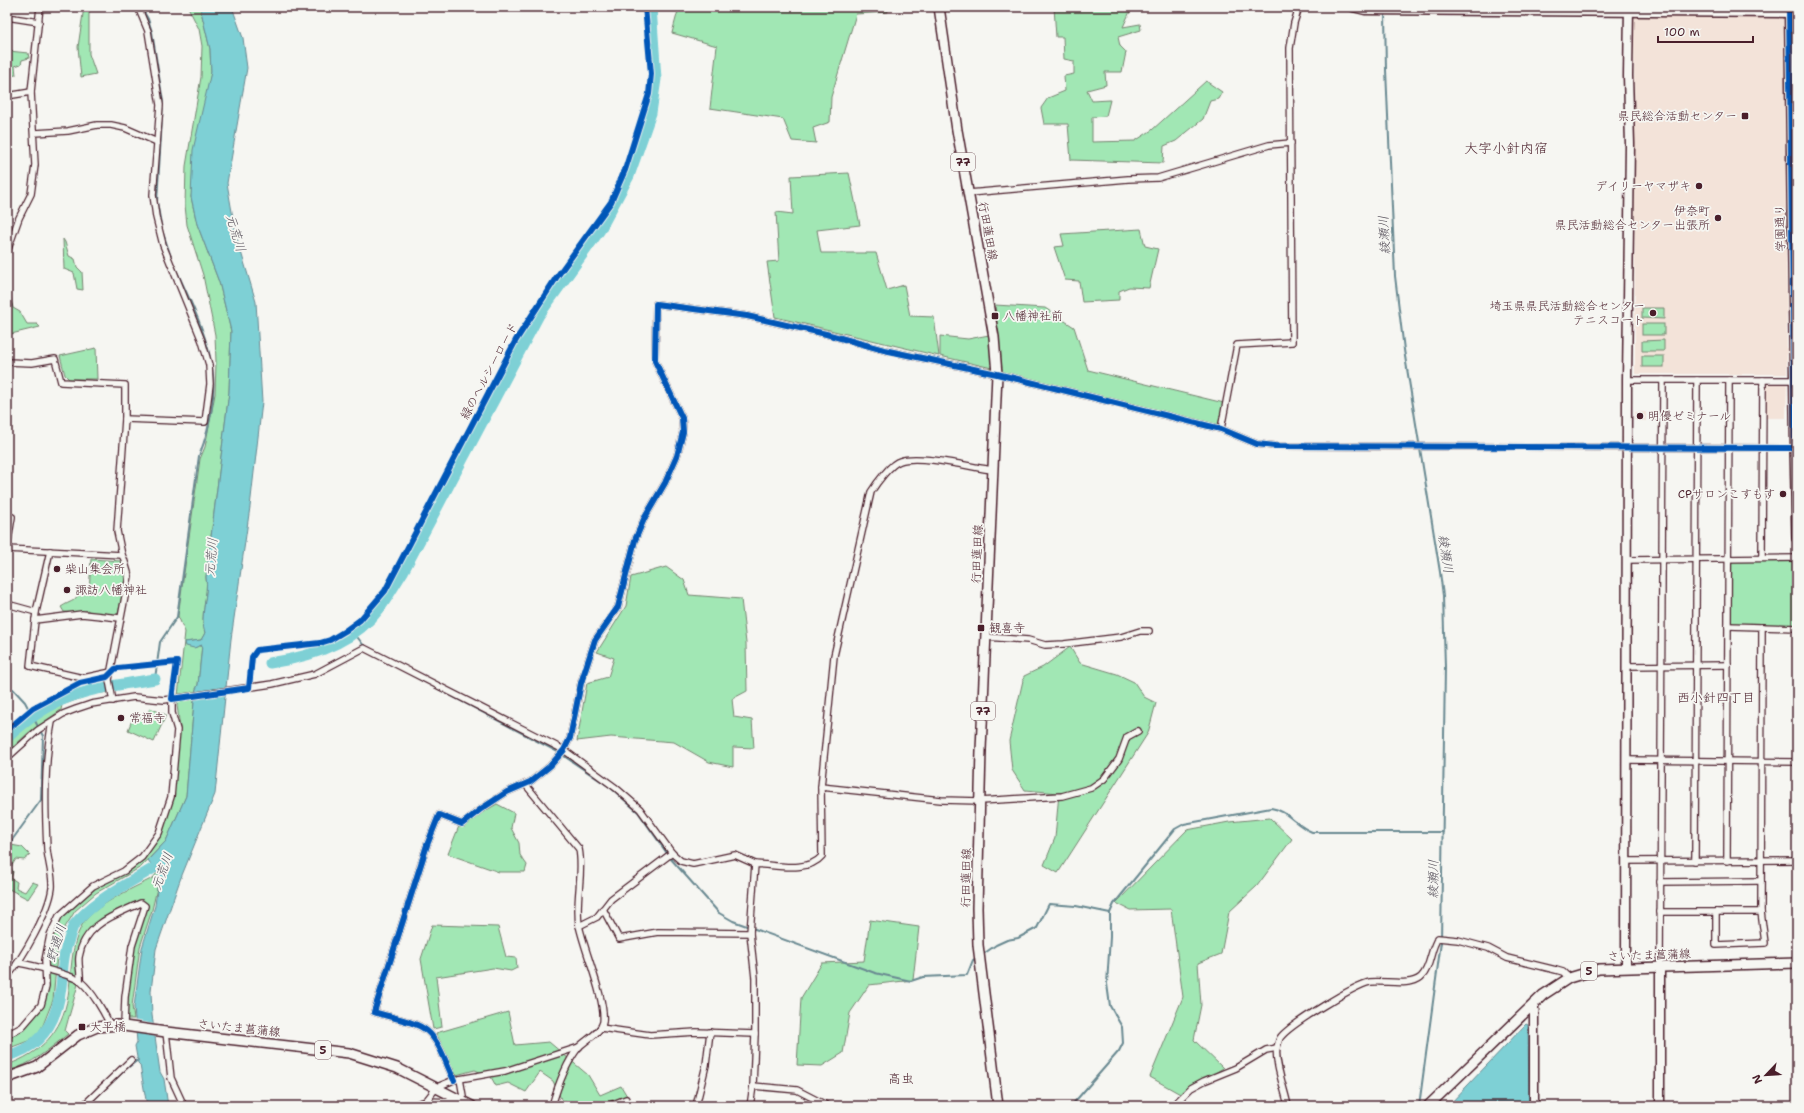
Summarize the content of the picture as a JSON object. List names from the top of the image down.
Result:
{
  "streets": {
    "main road": [
      "77",
      "行田蓮田線",
      "さいたま菖蒲線",
      "5"
    ],
    "street": ["学園通り"],
    "cycle path": ["緑のヘルシーロード"]
  },
  "districts": ["大字小針内宿", "西小針四丁目", "高虫"],
  "water": ["元荒川", "綾瀬川", "野通川"],
  "places": {
    "transit": [
      "県民総合活動センター",
      "八幡神社前",
      "観喜寺",
      "大平橋"
    ],
    "other": [
      "デイリーヤマザキ",
      "伊奈町 県民活動総合センター出張所",
      "埼玉県県民活動総合センター テニスコート",
      "明優ゼミナール",
      "CPサロンこすもす",
      "柴山集会所",
      "諏訪八幡神社",
      "常福寺"
    ]
  },
  "scale_bar": "100 m",
  "north": "bottom left"
}
